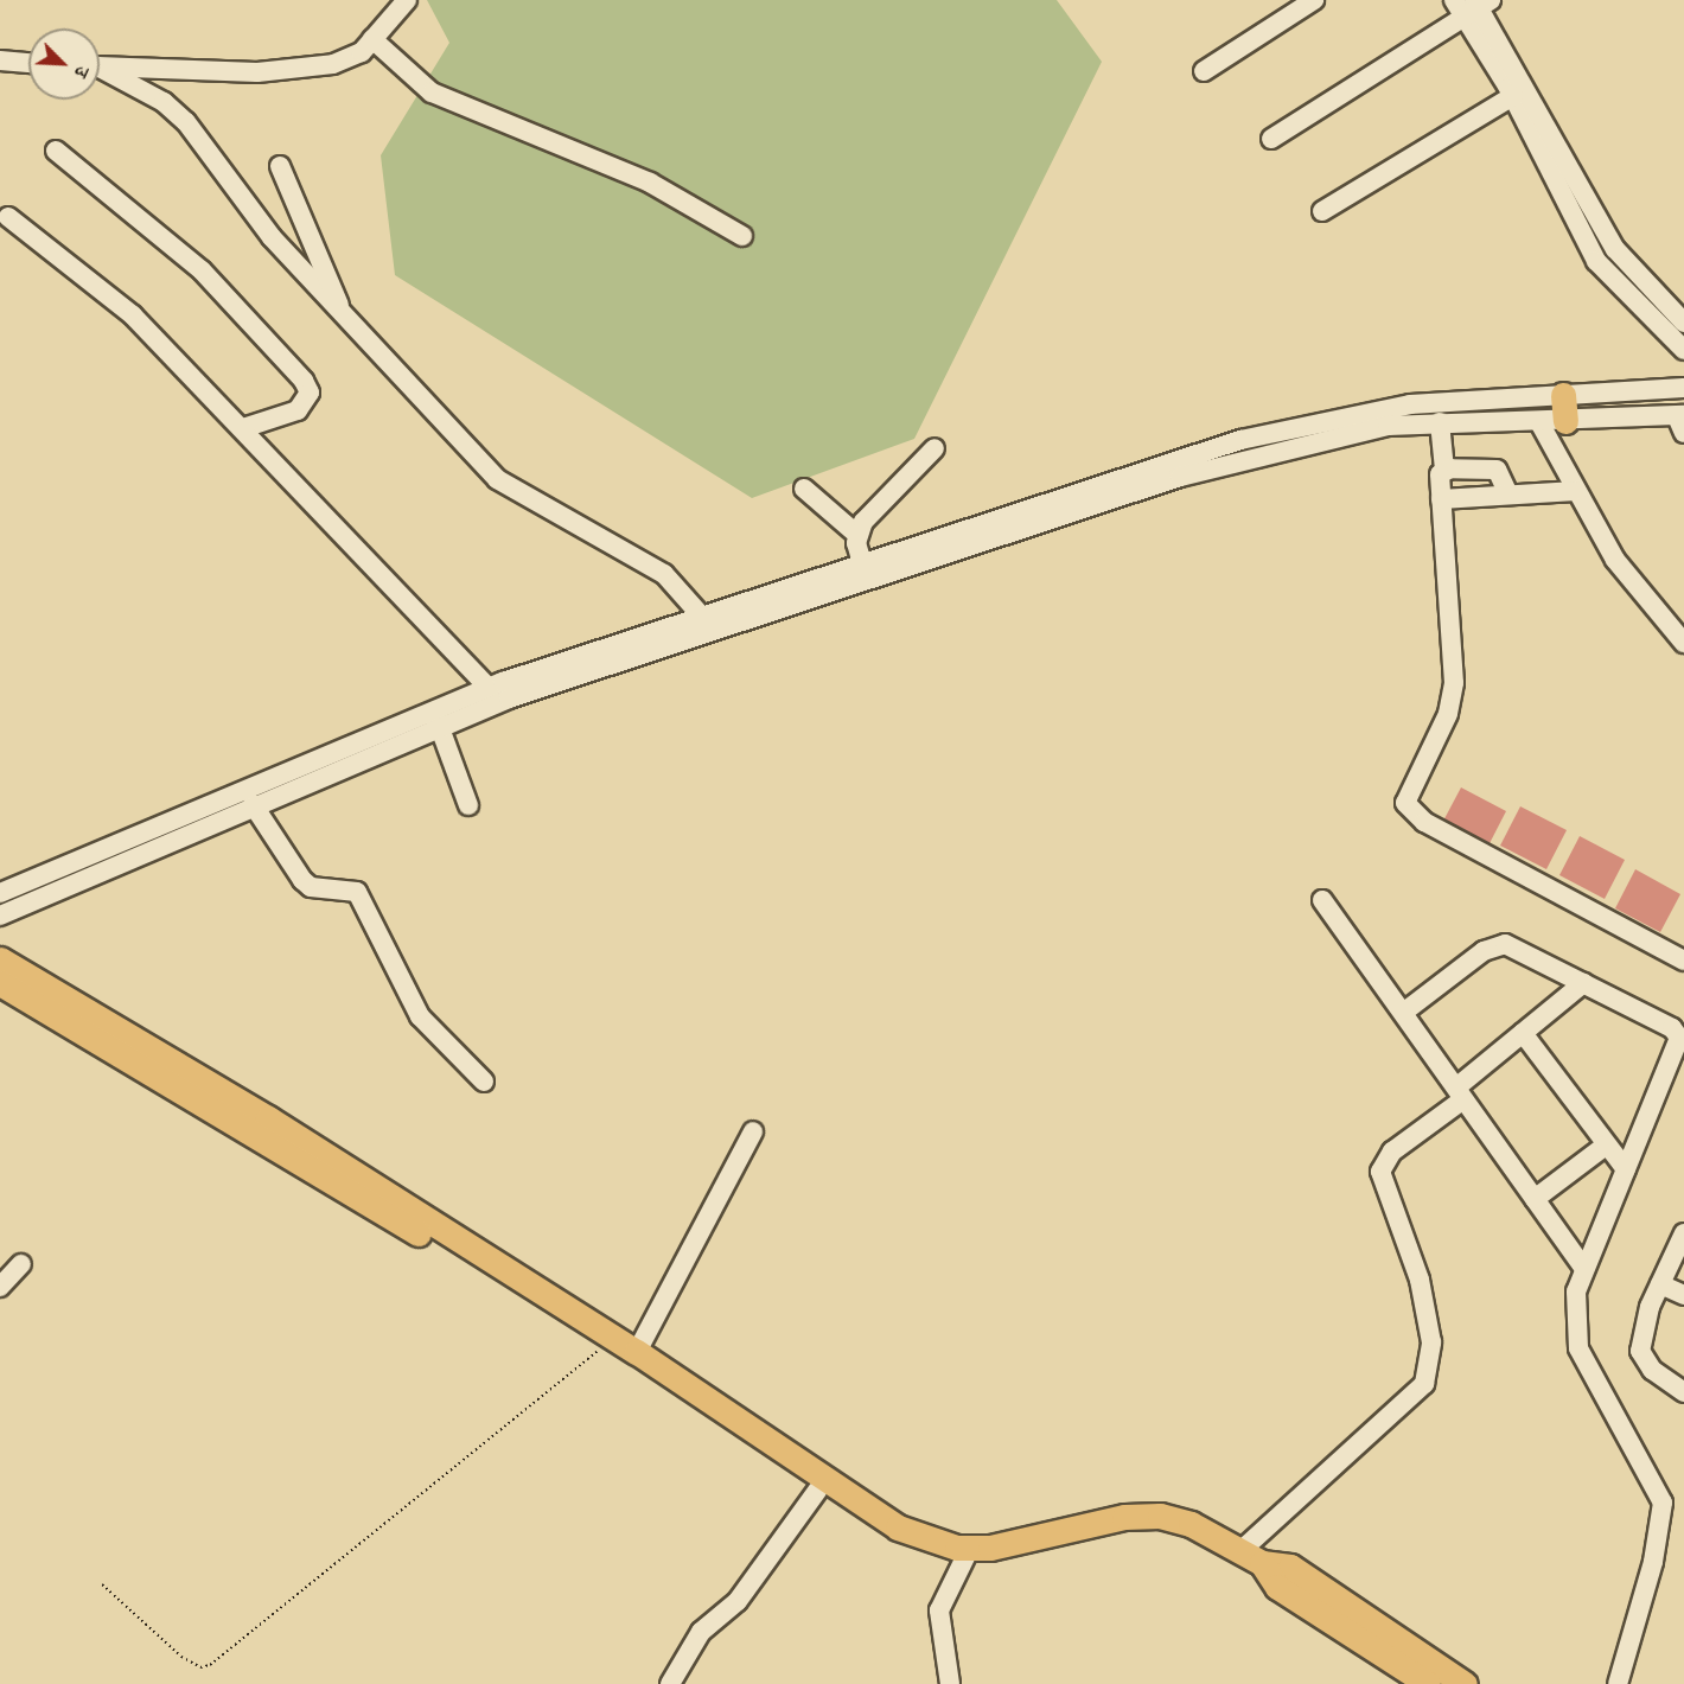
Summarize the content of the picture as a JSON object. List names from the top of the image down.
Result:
{
  "north": "bottom right"
}
